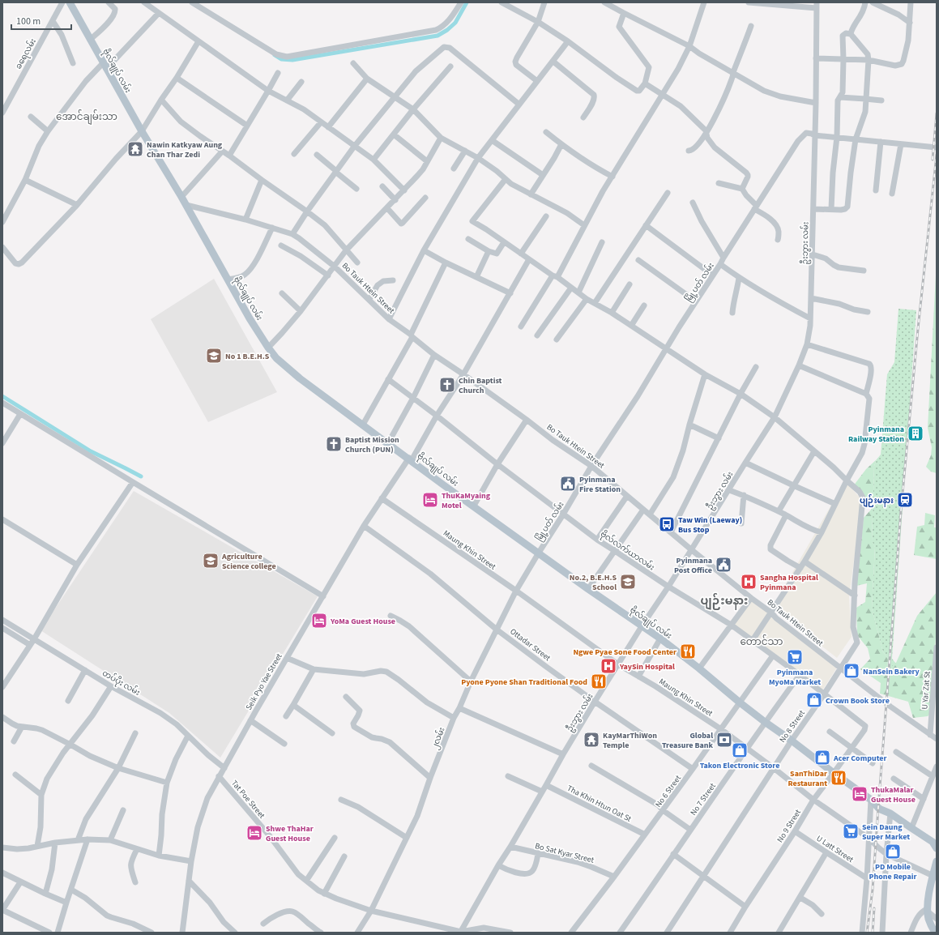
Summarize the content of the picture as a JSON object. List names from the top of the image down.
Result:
{
  "streets": {
    "main road": ["ဗိုလ်ချုပ် လမ်း"],
    "street": [
      "ခရေလမ်း",
      "ဦးဘွား လမ်း",
      "မြို့ပတ် လမ်း",
      "Bo Tauk Htein Street",
      "Maung Khin Street",
      "ဗိုလ်လက်ယာလမ်း",
      "Ottadar Street",
      "Seik Pyo Yae Street",
      "တပ်ပိုး လမ်း",
      "U Yar Zat St",
      "No 8 Street",
      "၂လမ်း",
      "No 6 Street",
      "Tat Poe Street",
      "No 7 Street",
      "Tha Khin Htun Oat St",
      "No 9 Street",
      "U Latt Street",
      "Bo Sat Kyar Street"
    ]
  },
  "crossings": [
    ["ဗိုလ်ချုပ် လမ်း", "ဦးဘွား လမ်း"],
    ["ဗိုလ်ချုပ် လမ်း", "မြို့ပတ် လမ်း"],
    ["ဗိုလ်ချုပ် လမ်း", "Bo Tauk Htein Street"],
    ["ဗိုလ်ချုပ် လမ်း", "Seik Pyo Yae Street"],
    ["ဗိုလ်ချုပ် လမ်း", "No 8 Street"],
    ["ဗိုလ်ချုပ် လမ်း", "၂လမ်း"],
    ["ဗိုလ်ချုပ် လမ်း", "No 6 Street"],
    ["ဗိုလ်ချုပ် လမ်း", "No 7 Street"],
    ["ဗိုလ်ချုပ် လမ်း", "No 9 Street"],
    ["ဦးဘွား လမ်း", "မြို့ပတ် လမ်း"],
    ["ဦးဘွား လမ်း", "Bo Tauk Htein Street"],
    ["ဦးဘွား လမ်း", "Maung Khin Street"],
    ["ဦးဘွား လမ်း", "ဗိုလ်လက်ယာလမ်း"],
    ["ဦးဘွား လမ်း", "Ottadar Street"],
    ["ဦးဘွား လမ်း", "No 8 Street"],
    ["ဦးဘွား လမ်း", "Tat Poe Street"],
    ["ဦးဘွား လမ်း", "Tha Khin Htun Oat St"],
    ["ဦးဘွား လမ်း", "Bo Sat Kyar Street"],
    ["မြို့ပတ် လမ်း", "Bo Tauk Htein Street"],
    ["မြို့ပတ် လမ်း", "ဗိုလ်လက်ယာလမ်း"],
    ["မြို့ပတ် လမ်း", "No 8 Street"],
    ["မြို့ပတ် လမ်း", "၂လမ်း"],
    ["Bo Tauk Htein Street", "Seik Pyo Yae Street"],
    ["Bo Tauk Htein Street", "U Yar Zat St"],
    ["Bo Tauk Htein Street", "No 8 Street"],
    ["Maung Khin Street", "Seik Pyo Yae Street"],
    ["Maung Khin Street", "No 8 Street"],
    ["Maung Khin Street", "၂လမ်း"],
    ["Maung Khin Street", "No 6 Street"],
    ["Maung Khin Street", "No 7 Street"],
    ["Maung Khin Street", "No 9 Street"],
    ["ဗိုလ်လက်ယာလမ်း", "Seik Pyo Yae Street"],
    ["ဗိုလ်လက်ယာလမ်း", "No 8 Street"],
    ["ဗိုလ်လက်ယာလမ်း", "No 6 Street"],
    ["ဗိုလ်လက်ယာလမ်း", "No 7 Street"],
    ["ဗိုလ်လက်ယာလမ်း", "No 9 Street"],
    ["Ottadar Street", "Seik Pyo Yae Street"],
    ["Ottadar Street", "၂လမ်း"],
    ["Ottadar Street", "No 6 Street"],
    ["Seik Pyo Yae Street", "တပ်ပိုး လမ်း"],
    ["Seik Pyo Yae Street", "No 8 Street"],
    ["Seik Pyo Yae Street", "Tat Poe Street"],
    ["၂လမ်း", "Tat Poe Street"],
    ["No 6 Street", "Tha Khin Htun Oat St"],
    ["No 6 Street", "Bo Sat Kyar Street"],
    ["No 9 Street", "U Latt Street"]
  ],
  "districts": ["အောင်ချမ်းသာ", "ပျဉ်းမနား", "တောင်သာ"],
  "places": {
    "temple": ["Nawin Katkyaw Aung Chan Thar Zedi", "KayMarThiWon Temple"],
    "school or university": ["No 1 B.E.H.S", "Agriculture Science college", "No.2, B.E.H.S School"],
    "church": ["Chin Baptist Church", "Baptist Mission Church (PUN)"],
    "building": ["Pyinmana Railway Station"],
    "public building": ["Pyinmana Fire Station", "Pyinmana Post Office"],
    "hotel": [
      "ThuKaMyaing Motel",
      "YoMa Guest House",
      "ThukaMalar Guest House",
      "Shwe ThaHar Guest House"
    ],
    "station": ["ပျဉ်းမနား"],
    "bus stop": ["Taw Win (Laeway) Bus Stop"],
    "hospital": ["Sangha Hospital Pyinmana", "YaySin Hospital"],
    "restaurant": ["Ngwe Pyae Sone Food Center", "Pyone Pyone Shan Traditional Food", "SanThiDar Restaurant"],
    "supermarket": ["Pyinmana MyoMa Market", "Sein Daung Super Market"],
    "shop": [
      "NanSein Bakery",
      "Crown Book Store",
      "Takon Electronic Store",
      "Acer Computer",
      "PD Mobile Phone Repair"
    ],
    "bank": ["Global Treasure Bank"]
  },
  "scale_bar": "100 m"
}
